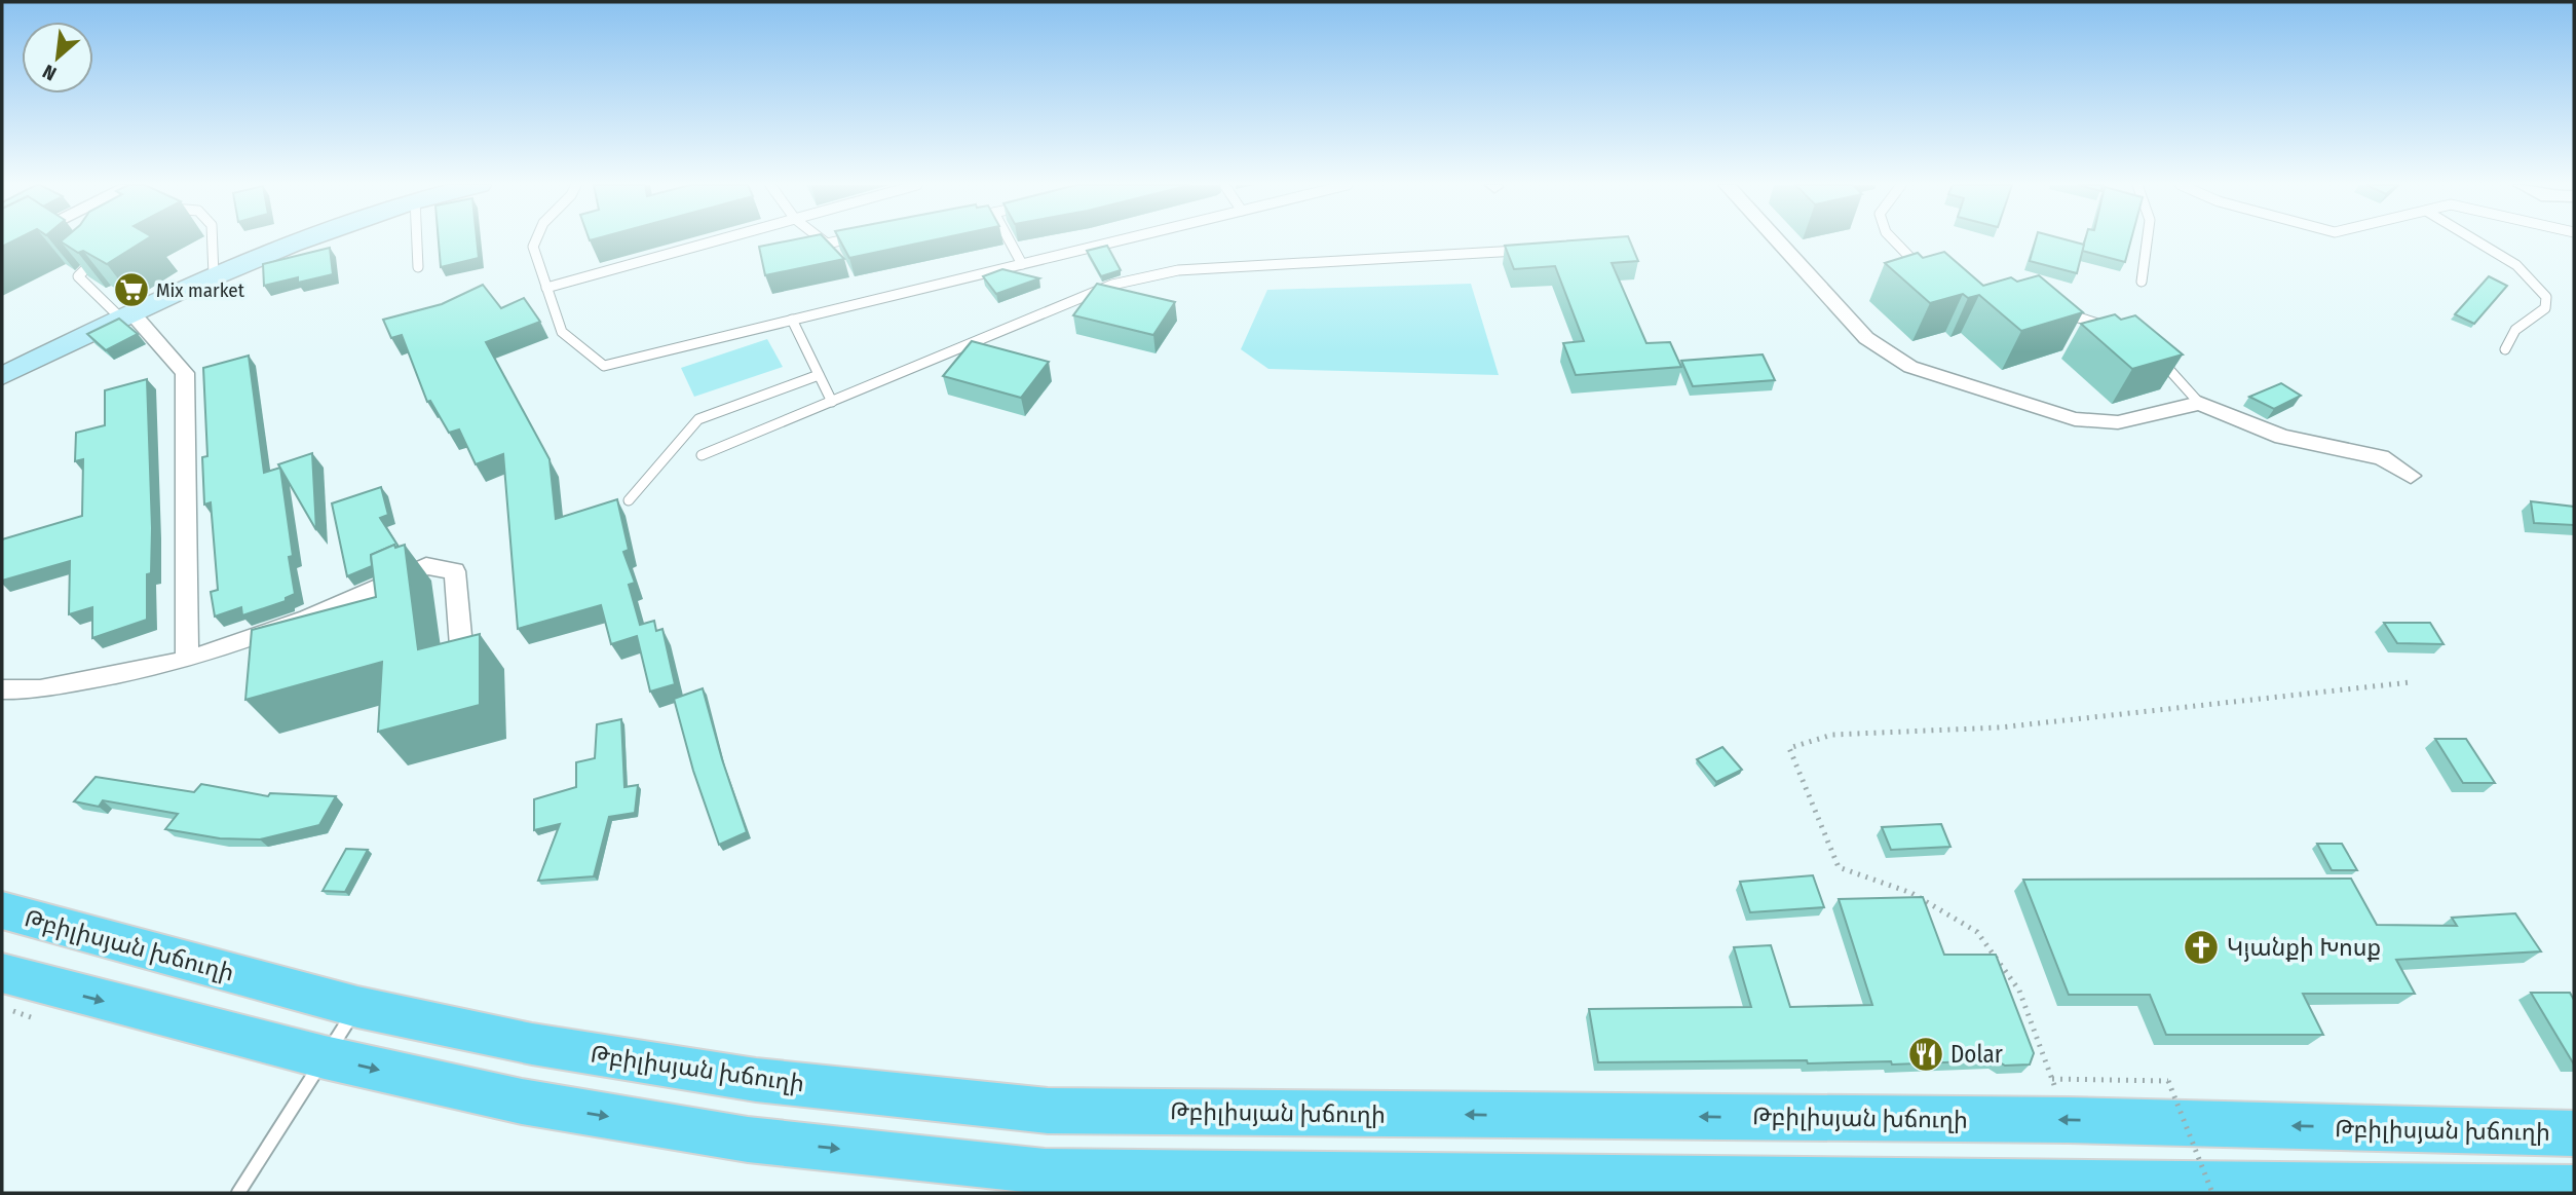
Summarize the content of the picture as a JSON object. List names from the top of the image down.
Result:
{
  "streets": {
    "main road": ["Թբիլիսյան խճուղի"]
  },
  "places": {
    "supermarket": ["Mix market"],
    "church": ["Կյանքի Խոսք"],
    "restaurant": ["Dolar"]
  },
  "north": "bottom left"
}
